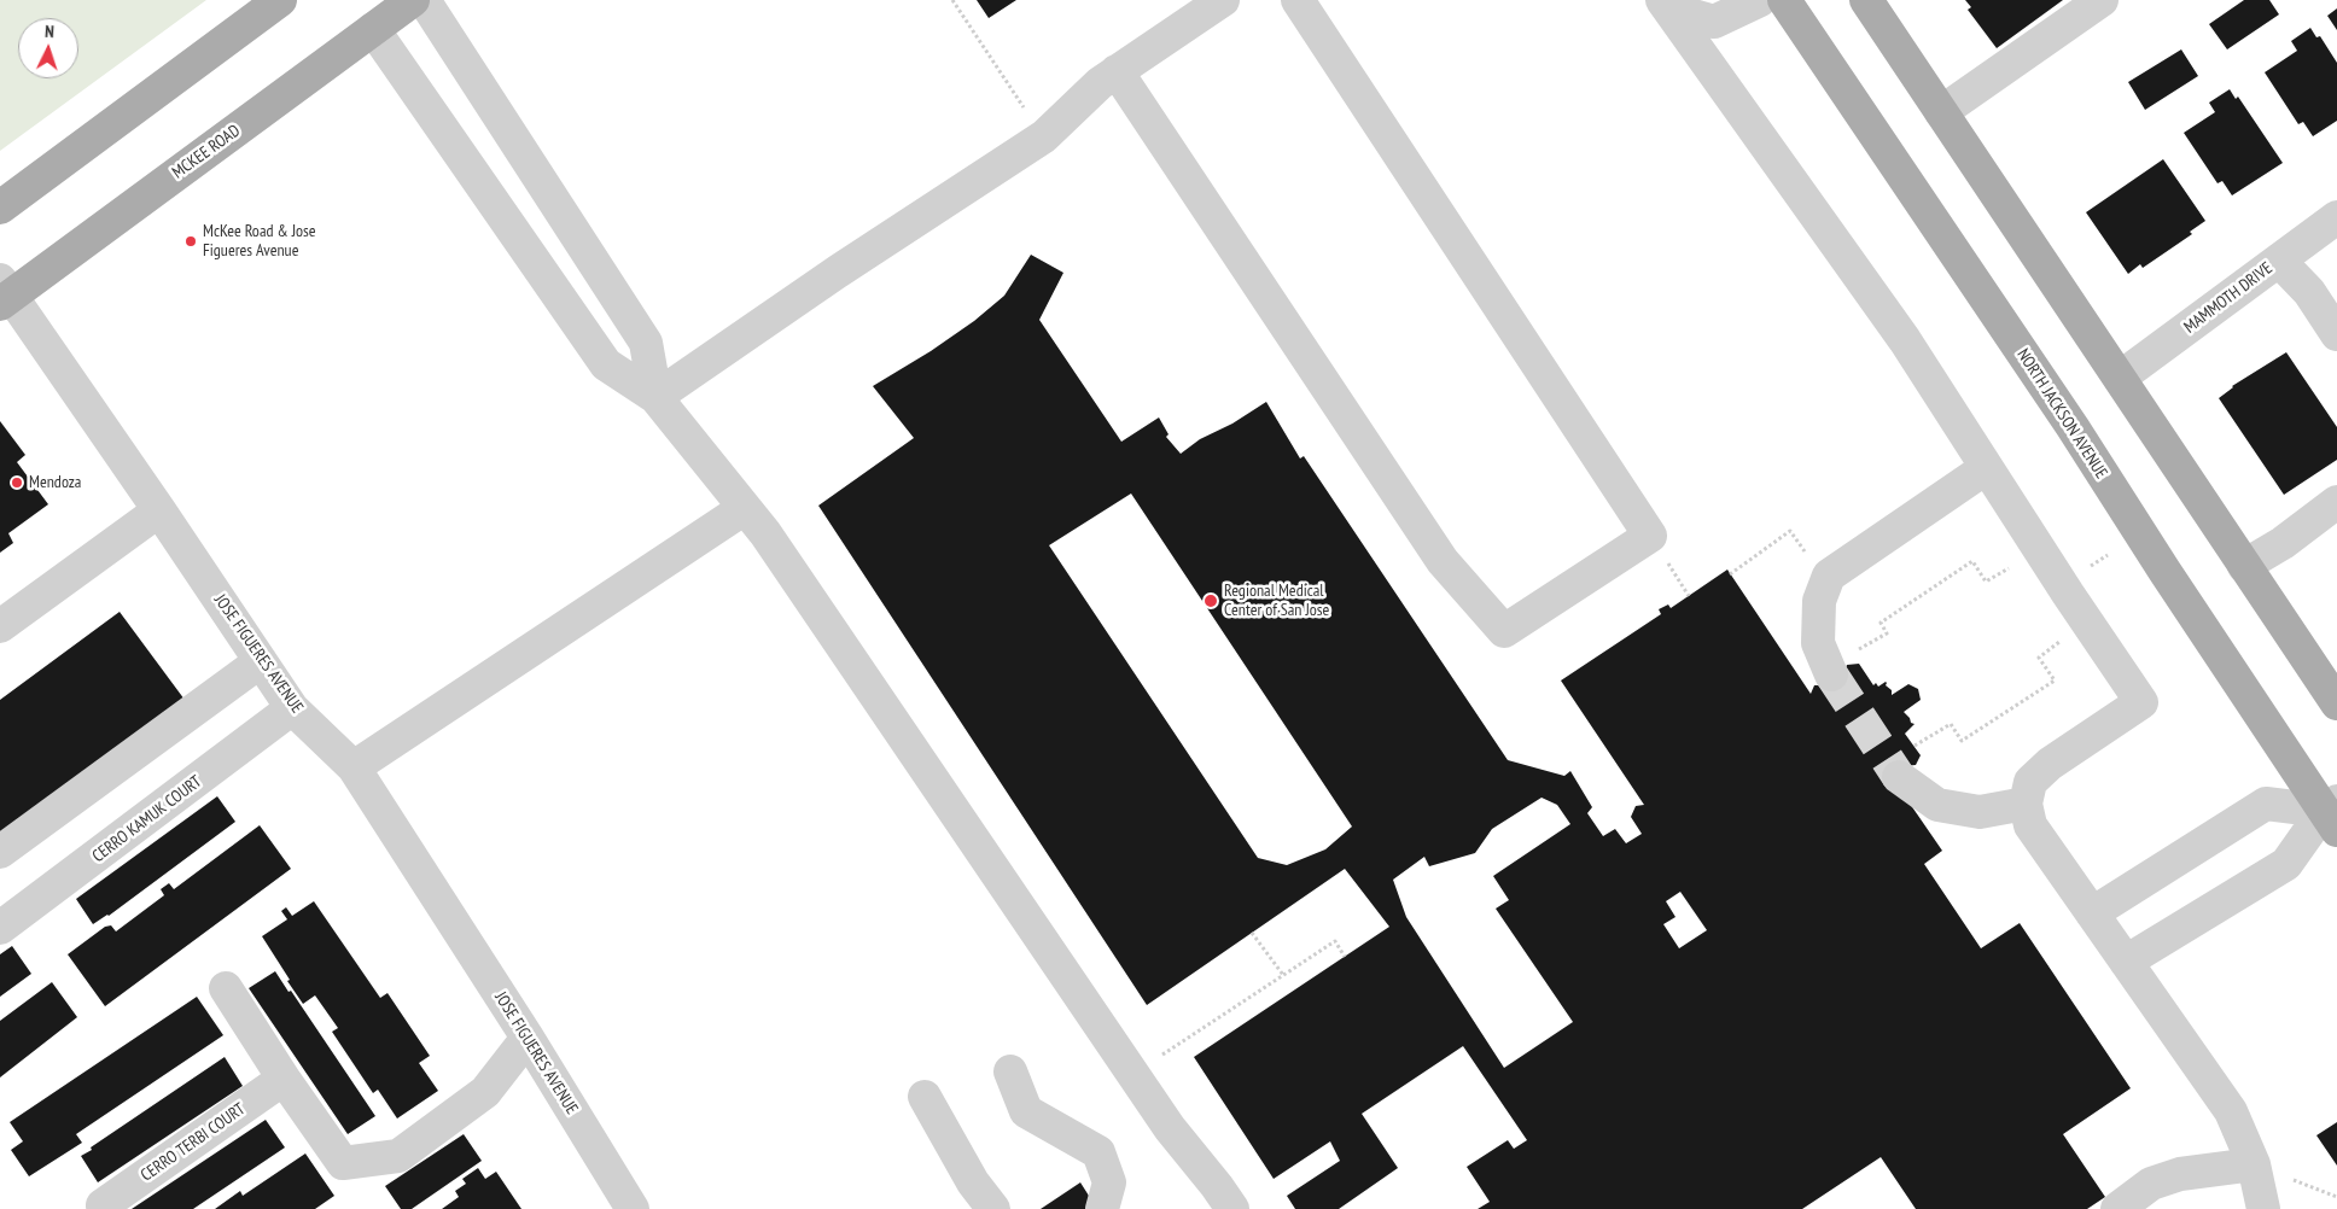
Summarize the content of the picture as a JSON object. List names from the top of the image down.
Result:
{
  "streets": {
    "main road": ["MCKEE ROAD", "NORTH JACKSON AVENUE"],
    "street": [
      "MAMMOTH DRIVE",
      "JOSE FIGUERES AVENUE",
      "CERRO KAMUK COURT",
      "CERRO TERBI COURT"
    ]
  },
  "crossings": [
    ["MCKEE ROAD", "JOSE FIGUERES AVENUE"],
    ["JOSE FIGUERES AVENUE", "CERRO KAMUK COURT"]
  ],
  "places": ["McKee Road & Jose Figueres Avenue", "Mendoza", "Regional Medical Center of San Jose"],
  "north": "top"
}
